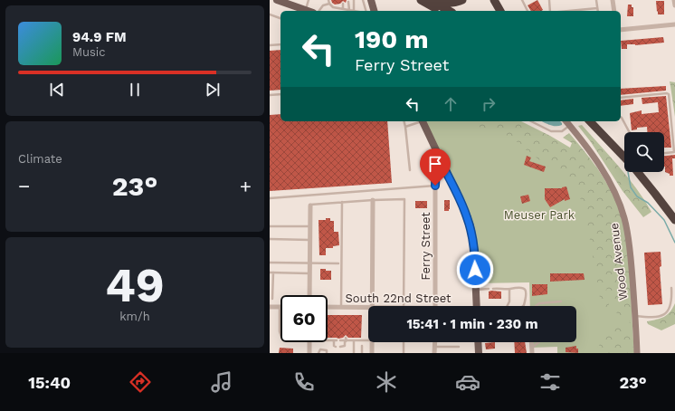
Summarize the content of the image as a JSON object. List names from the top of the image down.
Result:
{
  "streets": {
    "main road": ["Wood Avenue"],
    "street": ["Ferry Street", "South 22nd Street"]
  },
  "parks": ["Meuser Park"],
  "page": {
    "turn": ["190 m", "Ferry Street"],
    "song": ["94.9 FM", "Music"],
    "tile": [
      "Climate",
      ["49", "km/h"]
    ],
    "heat": ["−", "23°", "+"],
    "limit": "60",
    "trip": "15:41 · 1 min · 230 m",
    "tabs": ["15:40", "23°"]
  }
}
